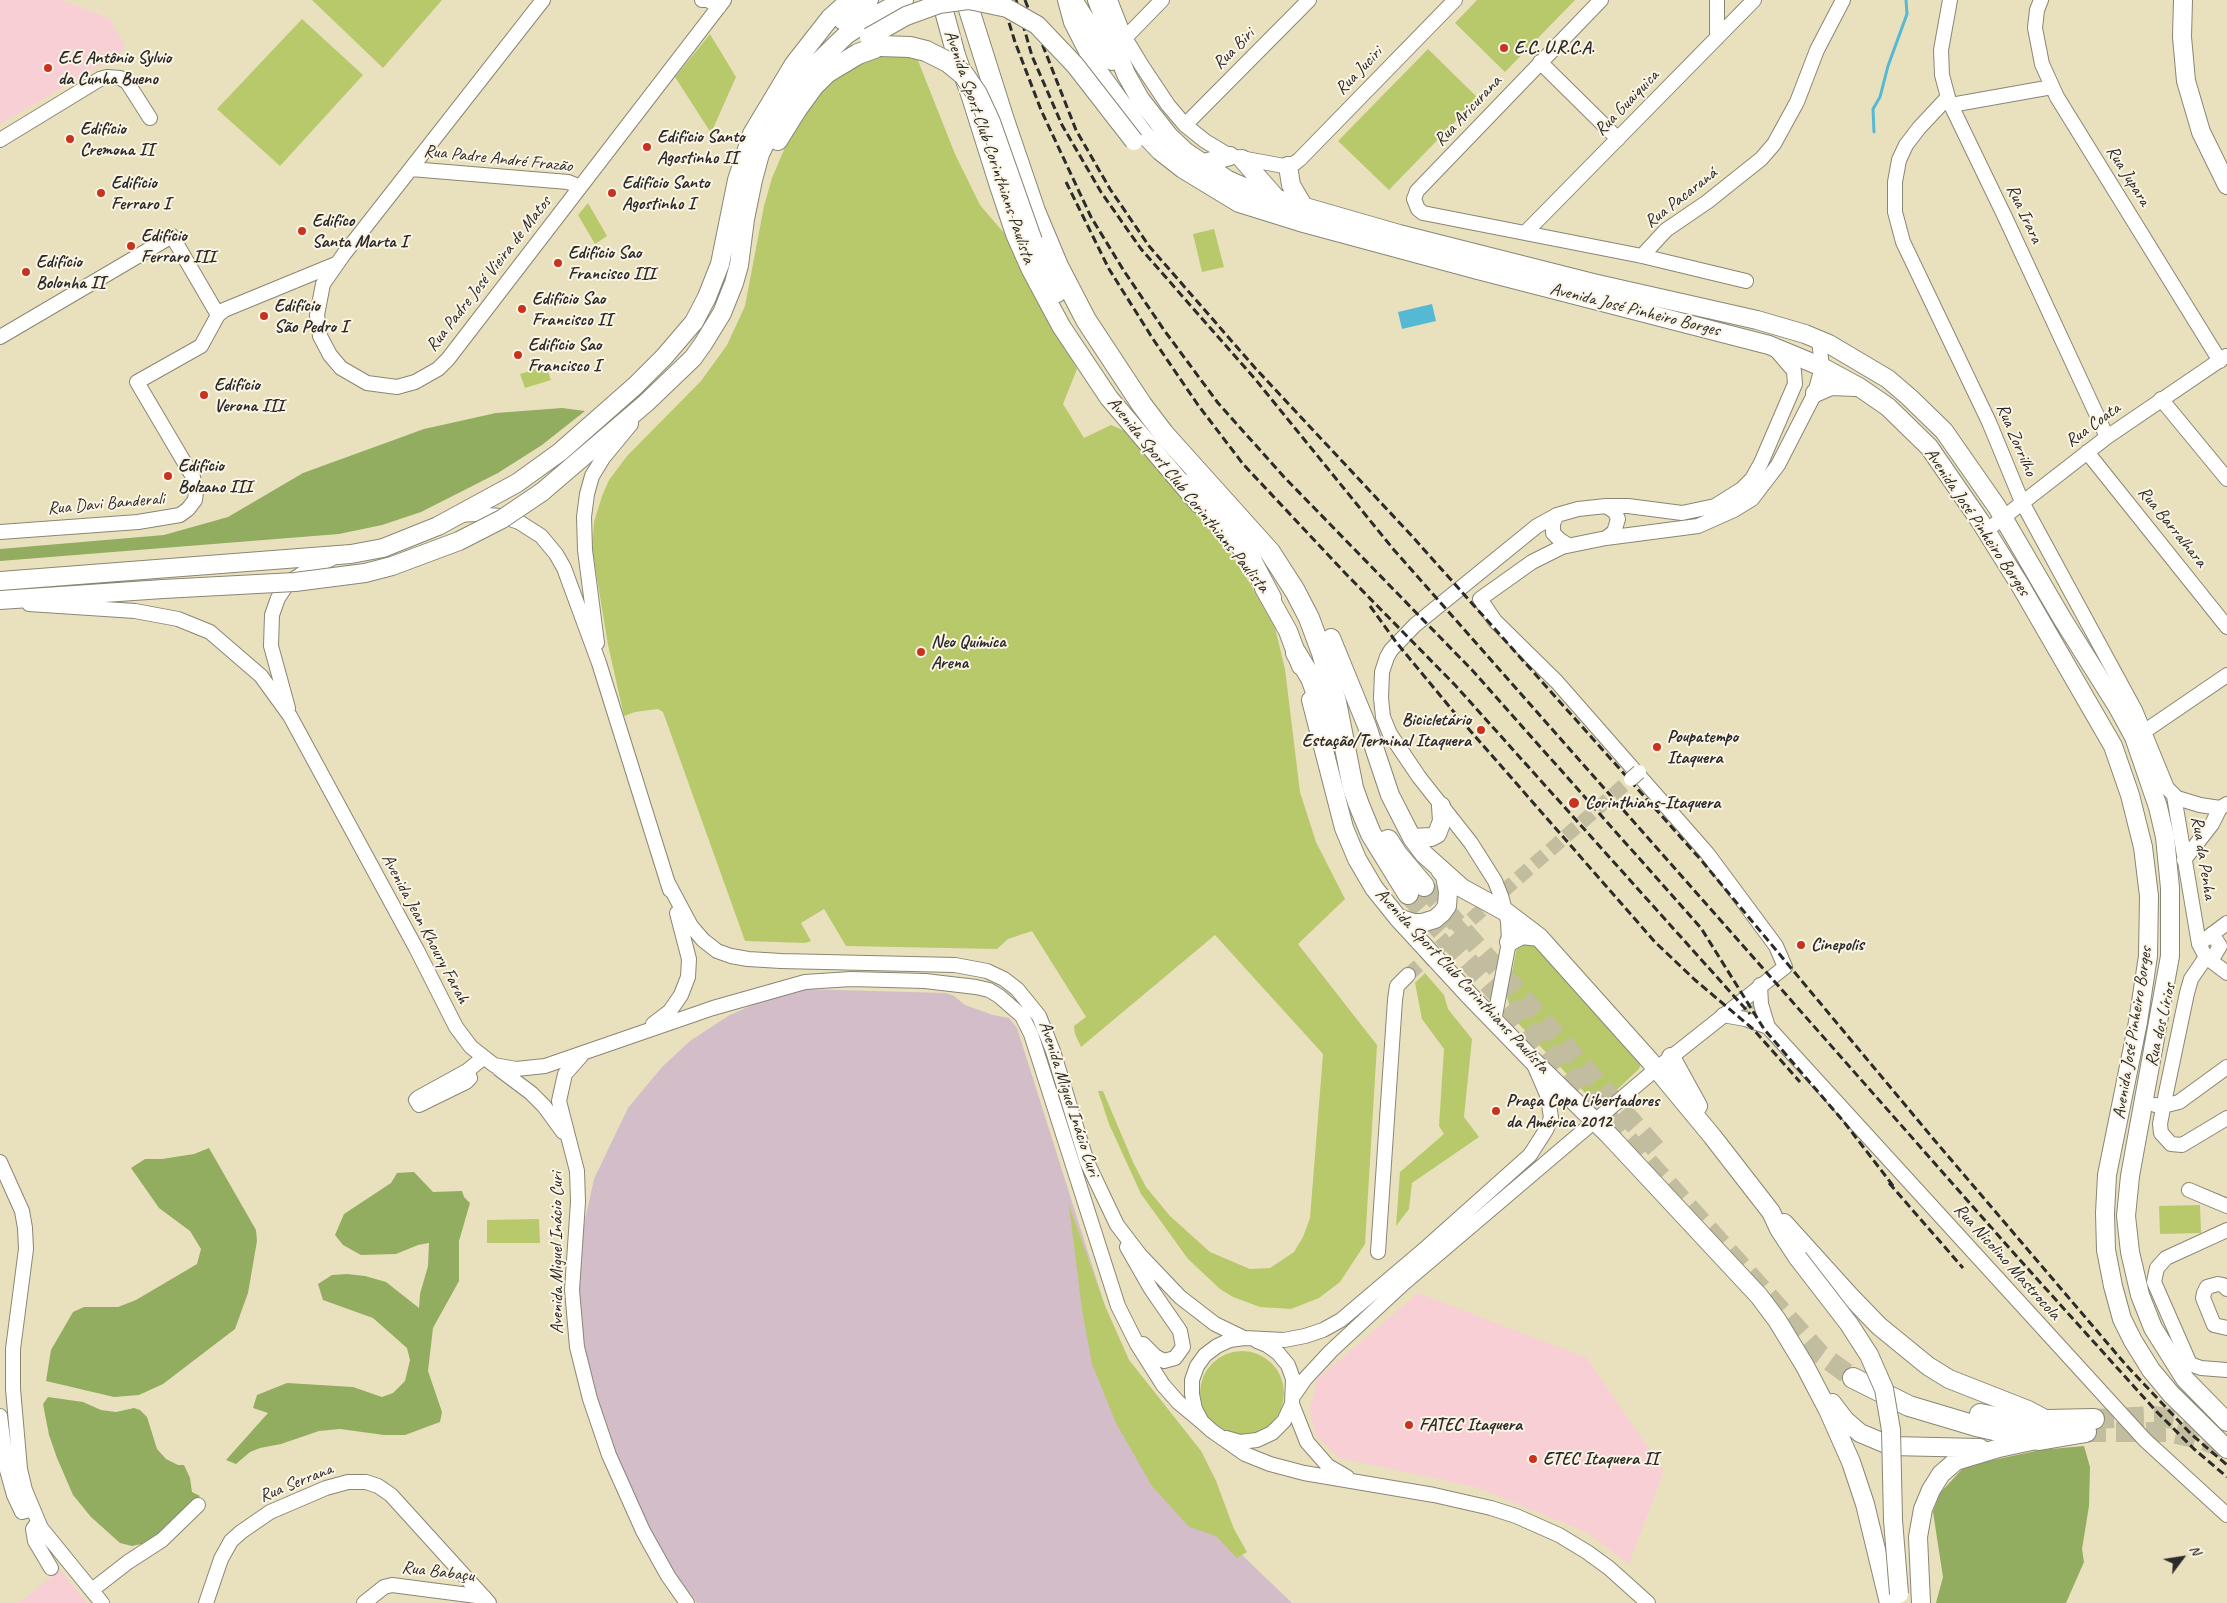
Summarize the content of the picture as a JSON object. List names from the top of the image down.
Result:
{
  "streets": {
    "highway": ["Avenida Sport Club Corinthians Paulista"],
    "main road": ["Avenida José Pinheiro Borges"],
    "street": [
      "Rua Biri",
      "Rua Juciri",
      "Rua Guaiquica",
      "Rua Aricurana",
      "Rua Padre André Frazão",
      "Rua Jupara",
      "Rua Pacaraná",
      "Rua Irara",
      "Rua Padre José Vieira de Matos",
      "Rua Coata",
      "Rua Zorrilho",
      "Rua Davi Banderali",
      "Rua Barralhara",
      "Rua da Penha",
      "Avenida Jean Khoury Farah",
      "Rua dos Lírios",
      "Avenida Miguel Inácio Curi",
      "Rua Nicolino Mastrocola",
      "Rua Serrana",
      "Rua Babaçu"
    ]
  },
  "crossings": [
    ["Rua Guaiquica", "Rua Pacaraná"],
    ["Rua Aricurana", "Rua Pacaraná"],
    ["Rua Padre André Frazão", "Rua Padre José Vieira de Matos"],
    ["Rua Jupara", "Rua Coata"],
    ["Rua Irara", "Rua Coata"],
    ["Rua Irara", "Rua Zorrilho"],
    ["Avenida José Pinheiro Borges", "Rua Coata"],
    ["Rua Coata", "Rua Zorrilho"],
    ["Rua Coata", "Rua Barralhara"],
    ["Rua Zorrilho", "Rua da Penha"],
    ["Rua da Penha", "Rua dos Lírios"],
    ["Avenida Jean Khoury Farah", "Avenida Miguel Inácio Curi"],
    ["Rua Serrana", "Rua Babaçu"]
  ],
  "places": [
    "E.C. U.R.C.A.",
    "E.E Antônio Sylvio da Cunha Bueno",
    "Edifício Cremona II",
    "Edifício Santo Agostinho II",
    "Edifício Ferraro I",
    "Edifício Santo Agostinho I",
    "Edifíco Santa Marta I",
    "Edifício Ferraro III",
    "Edifício Sao Francisco III",
    "Edifício Bolonha II",
    "Edifício Sao Francisco II",
    "Edifício São Pedro I",
    "Edifício Sao Francisco I",
    "Edifício Verona III",
    "Edifício Bolzano III",
    "Neo Química Arena",
    "Bicicletário Estação/Terminal Itaquera",
    "Poupatempo Itaquera",
    "Corinthians-Itaquera",
    "Cinepolis",
    "Praça Copa Libertadores da América 2012",
    "FATEC Itaquera",
    "ETEC Itaquera II"
  ],
  "north": "top right"
}
